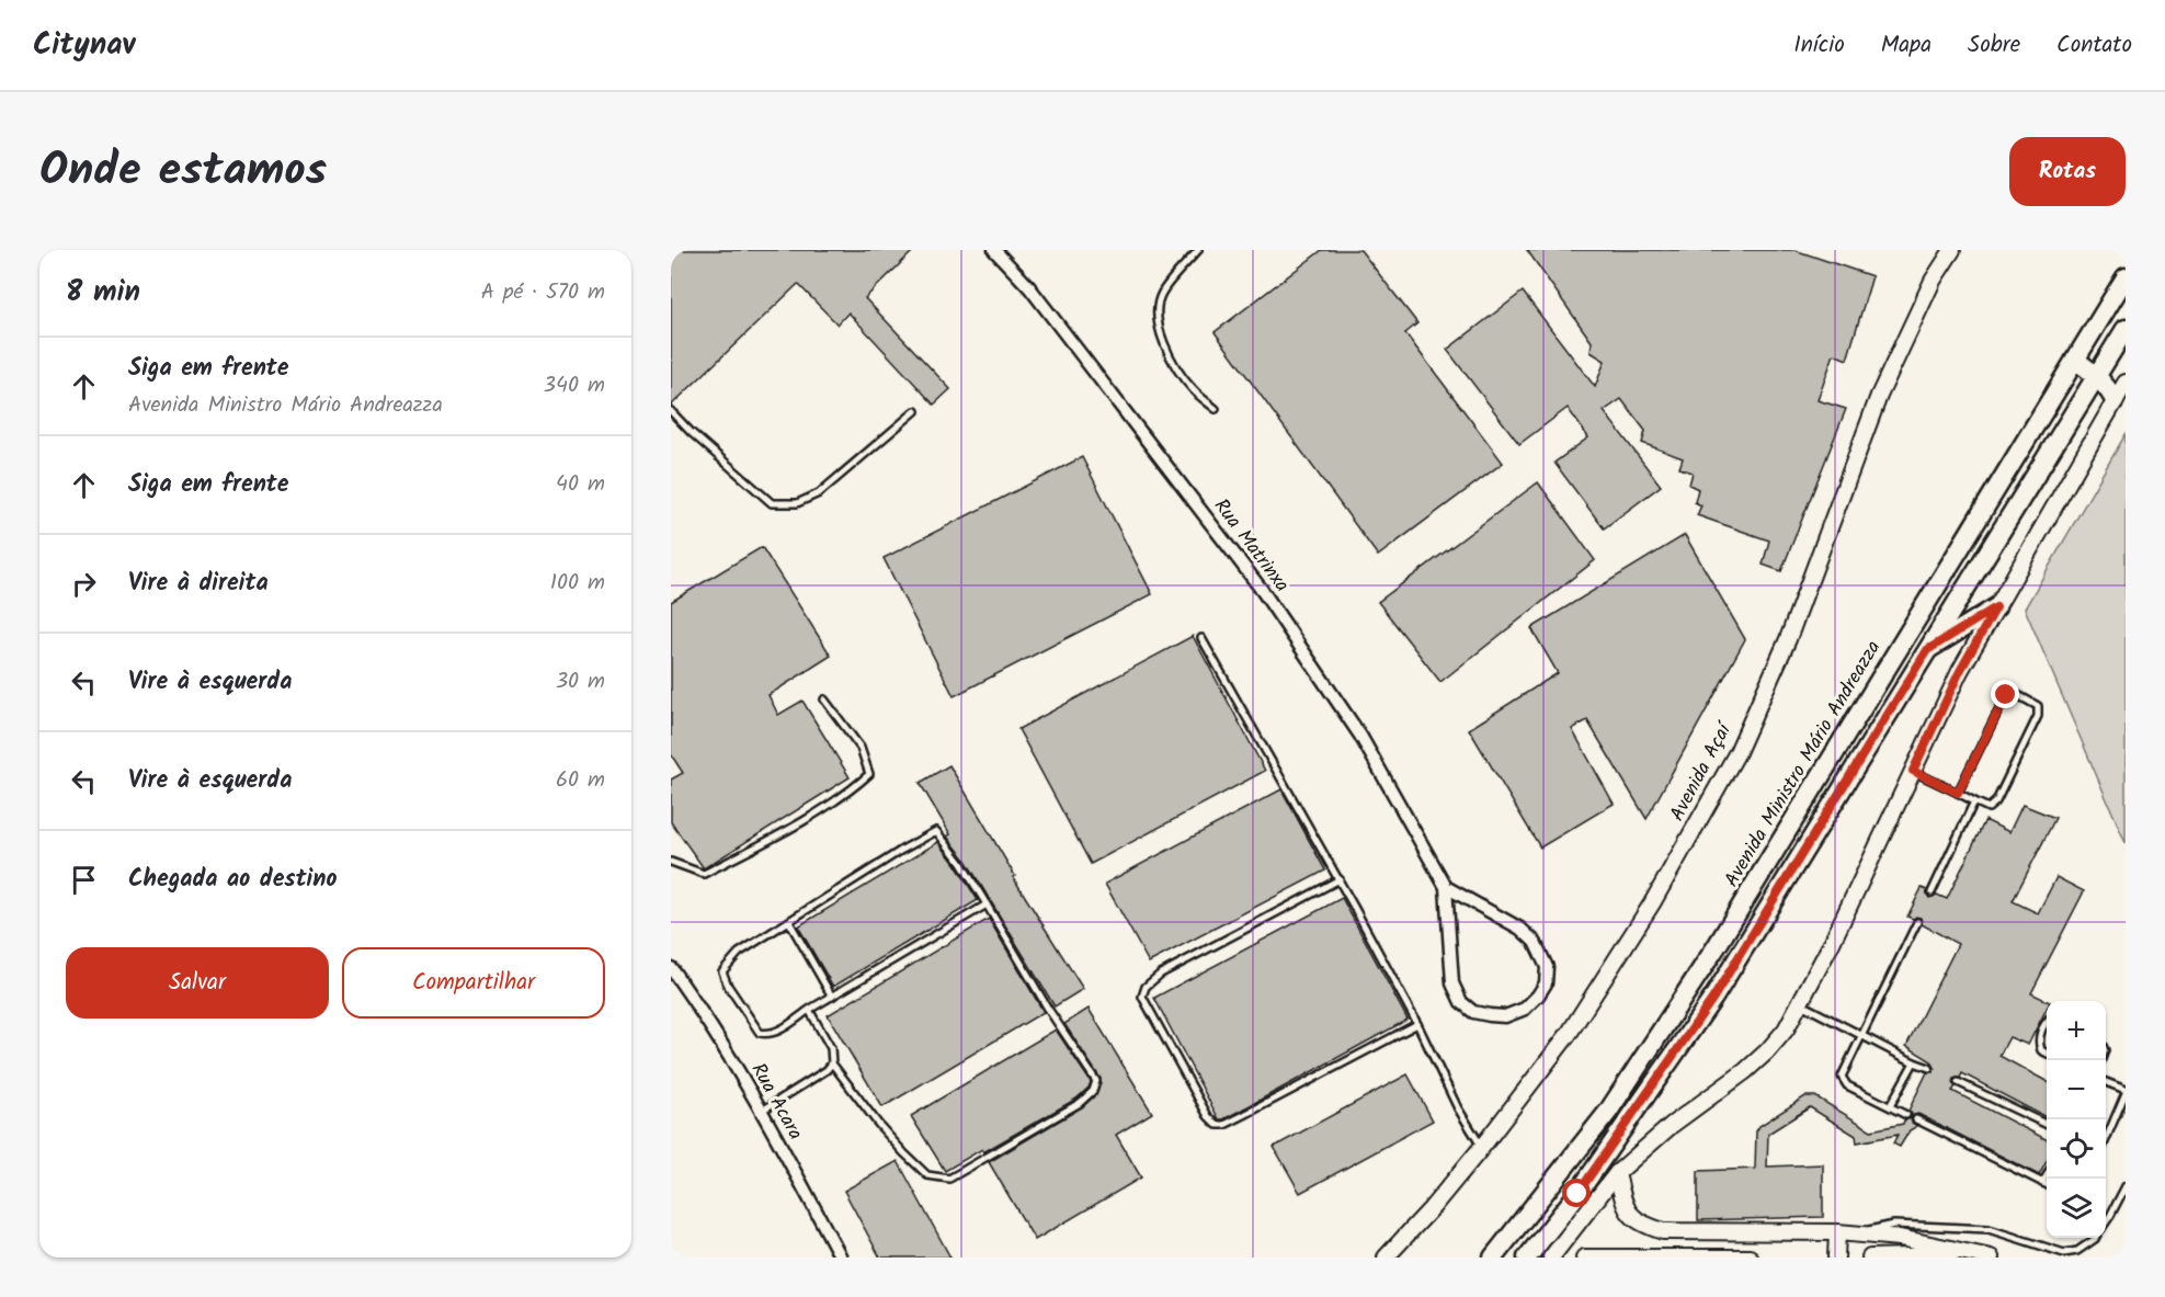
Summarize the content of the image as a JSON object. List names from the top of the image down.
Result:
{
  "streets": {
    "main road": ["Avenida Ministro Mário Andreazza"],
    "street": ["Rua Matrinxa", "Avenida Açaí", "Rua Acara"]
  },
  "page": {
    "header": "Citynav",
    "nav": [
      "Início",
      "Mapa",
      "Sobre",
      "Contato"
    ],
    "title": "Onde estamos",
    "buttons": [
      "Rotas",
      ["Salvar", "Compartilhar"]
    ],
    "heading": ["8 min", "A pé · 570 m"],
    "list": [
      ["Siga em frente", "Avenida Ministro Mário Andreazza", "340 m"],
      ["Siga em frente", "40 m"],
      ["Vire à direita", "100 m"],
      ["Vire à esquerda", "30 m"],
      ["Vire à esquerda", "60 m"],
      "Chegada ao destino"
    ],
    "map_buttons": ["+", "−"]
  }
}
